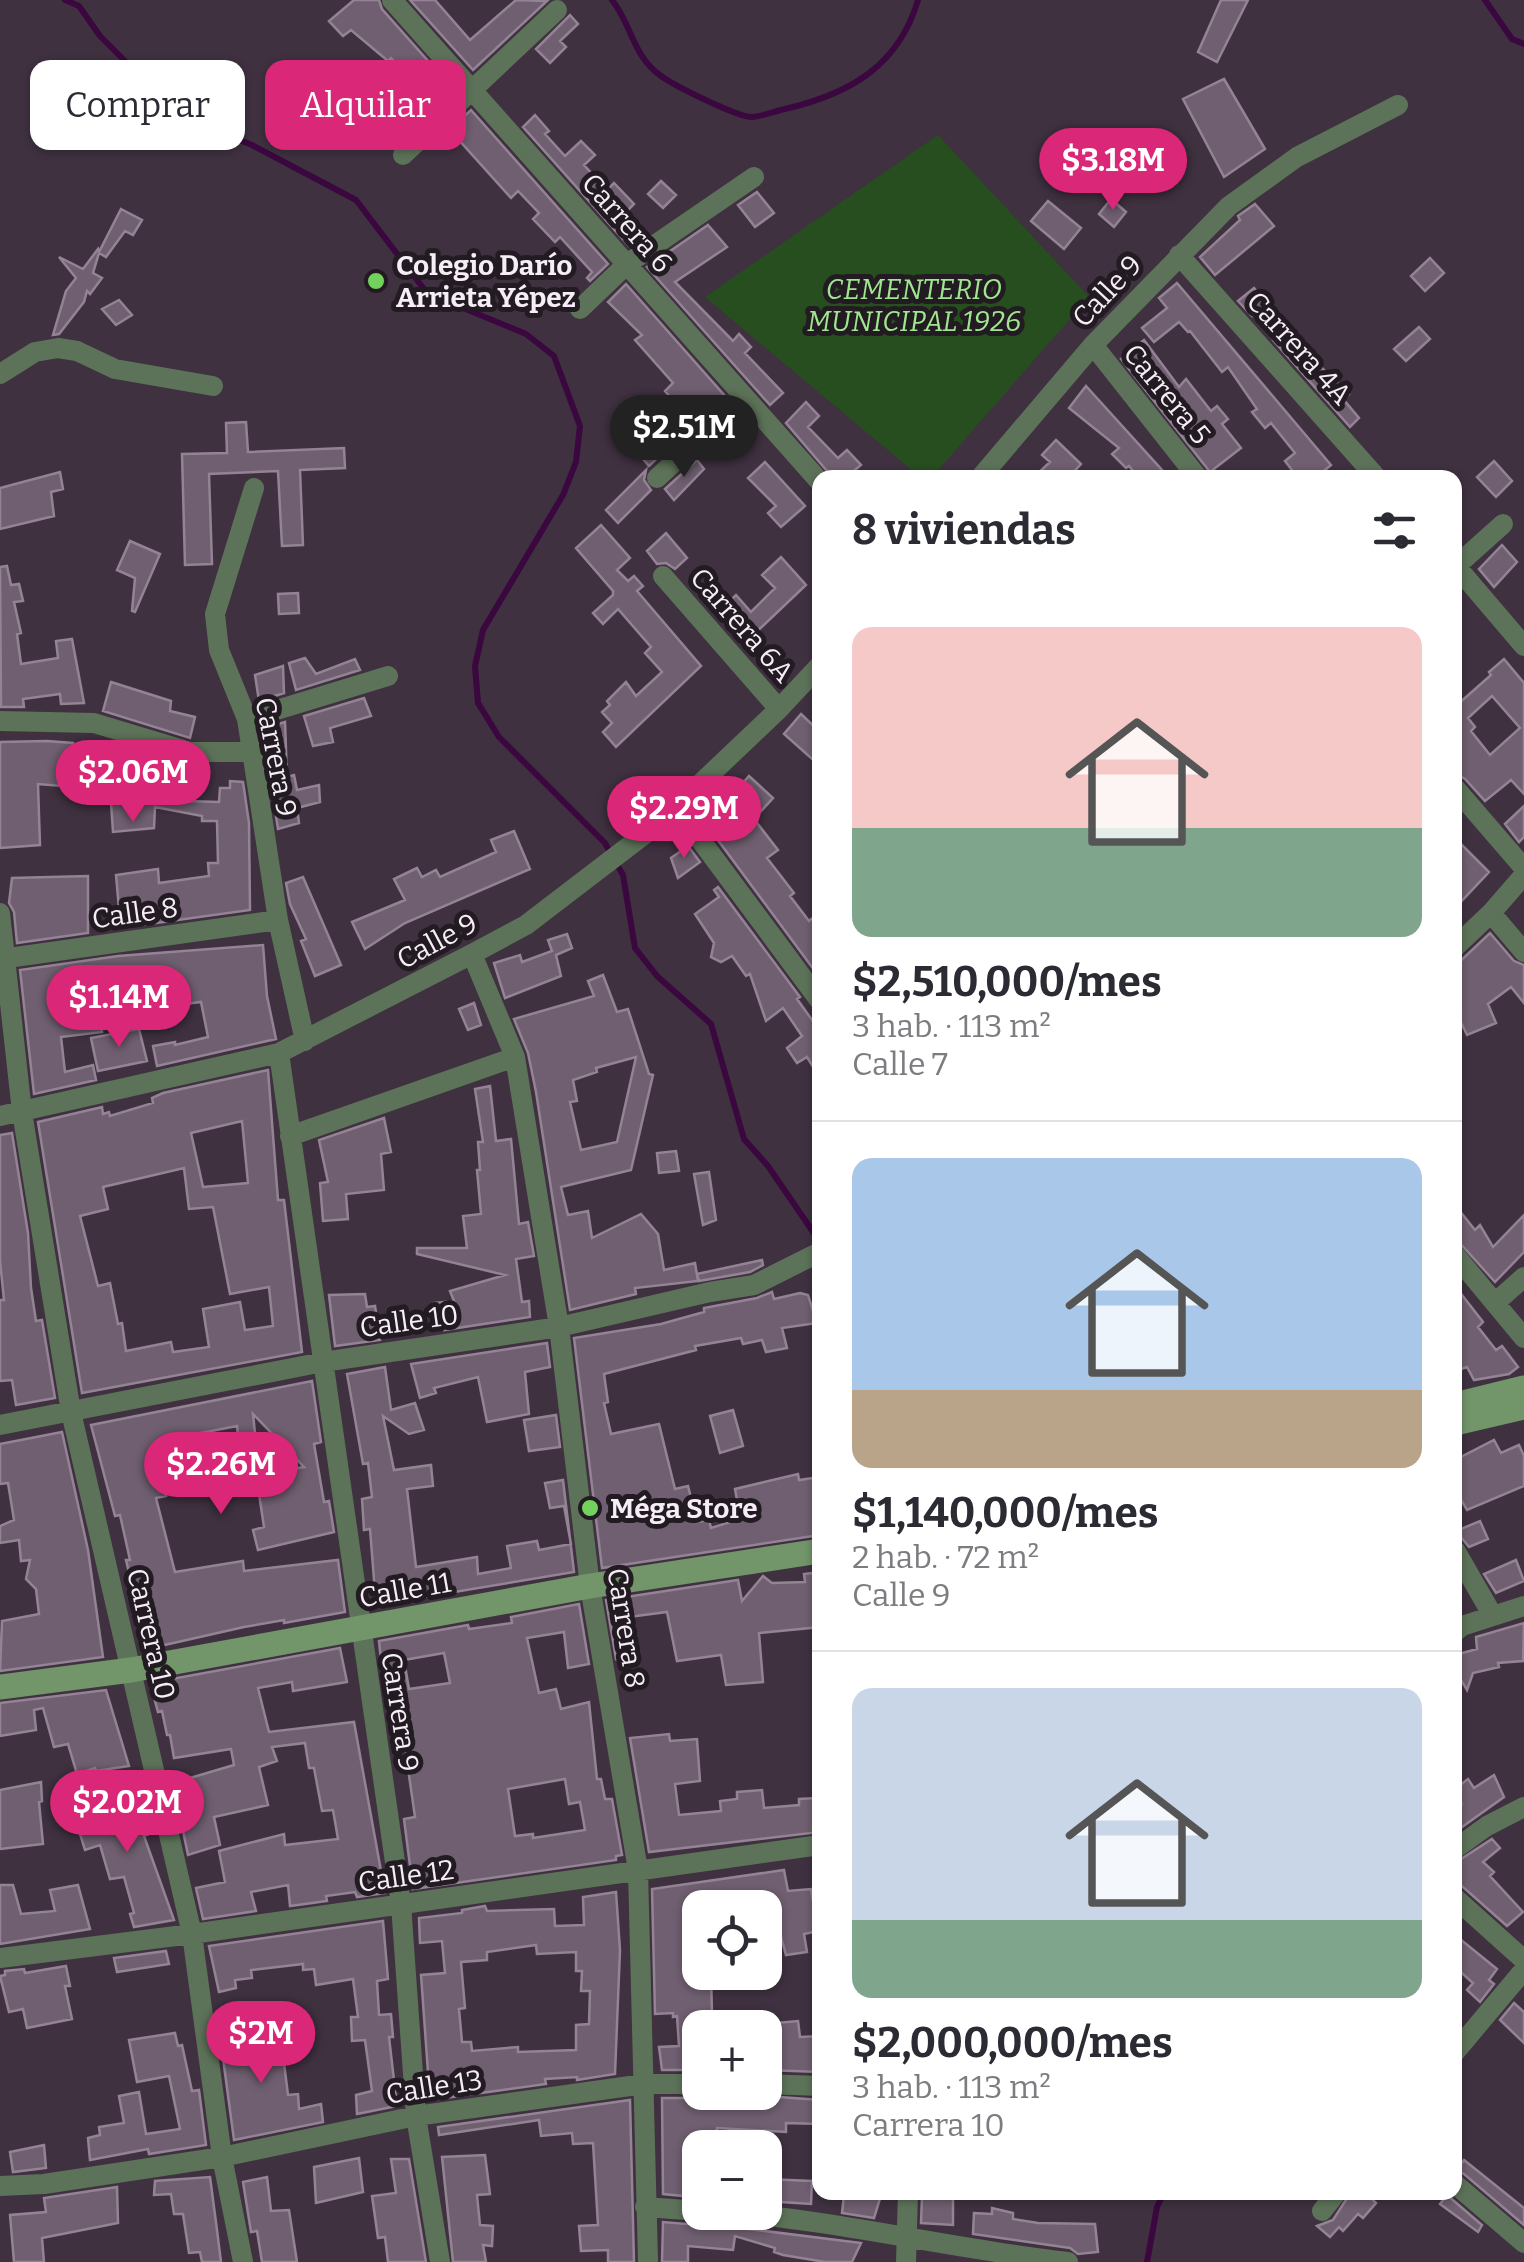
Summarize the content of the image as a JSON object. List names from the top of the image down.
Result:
{
  "streets": {
    "street": [
      "Carrera 6",
      "Calle 9",
      "Carrera 4A",
      "Carrera 5",
      "Carrera 6A",
      "Carrera 9",
      "Calle 8",
      "Calle 10",
      "Calle 11",
      "Carrera 8",
      "Carrera 10",
      "Calle 12",
      "Calle 13"
    ]
  },
  "crossings": [
    ["Calle 9", "Carrera 4A"],
    ["Calle 9", "Carrera 5"],
    ["Calle 9", "Carrera 6A"],
    ["Calle 9", "Carrera 9"],
    ["Calle 9", "Carrera 8"],
    ["Calle 9", "Carrera 10"],
    ["Carrera 9", "Calle 8"],
    ["Carrera 9", "Calle 10"],
    ["Carrera 9", "Calle 11"],
    ["Carrera 9", "Calle 12"],
    ["Carrera 9", "Calle 13"],
    ["Calle 8", "Carrera 10"],
    ["Calle 10", "Carrera 8"],
    ["Calle 10", "Carrera 10"],
    ["Calle 11", "Carrera 8"],
    ["Calle 11", "Carrera 10"],
    ["Carrera 8", "Calle 12"],
    ["Carrera 8", "Calle 13"],
    ["Carrera 10", "Calle 12"],
    ["Carrera 10", "Calle 13"]
  ],
  "parks": ["CEMENTERIO MUNICIPAL 1926"],
  "places": ["Colegio Darío Arrieta Yépez", "Méga Store"],
  "page": {
    "chip": ["Comprar", "Alquilar"],
    "price": [
      "$3.18M",
      "$2.51M",
      "$2.06M",
      "$2.29M",
      "$1.14M",
      "$2.26M",
      "$2.02M",
      "$2M"
    ],
    "heading": "8 viviendas",
    "list": [
      {
        "name": "$2,510,000/mes",
        "note": "3 hab. · 113 m² · Calle 7"
      },
      {
        "name": "$1,140,000/mes",
        "note": "2 hab. · 72 m² · Calle 9"
      },
      {
        "name": "$2,000,000/mes",
        "note": "3 hab. · 113 m² · Carrera 10"
      }
    ],
    "map_buttons": ["+", "−"]
  }
}
